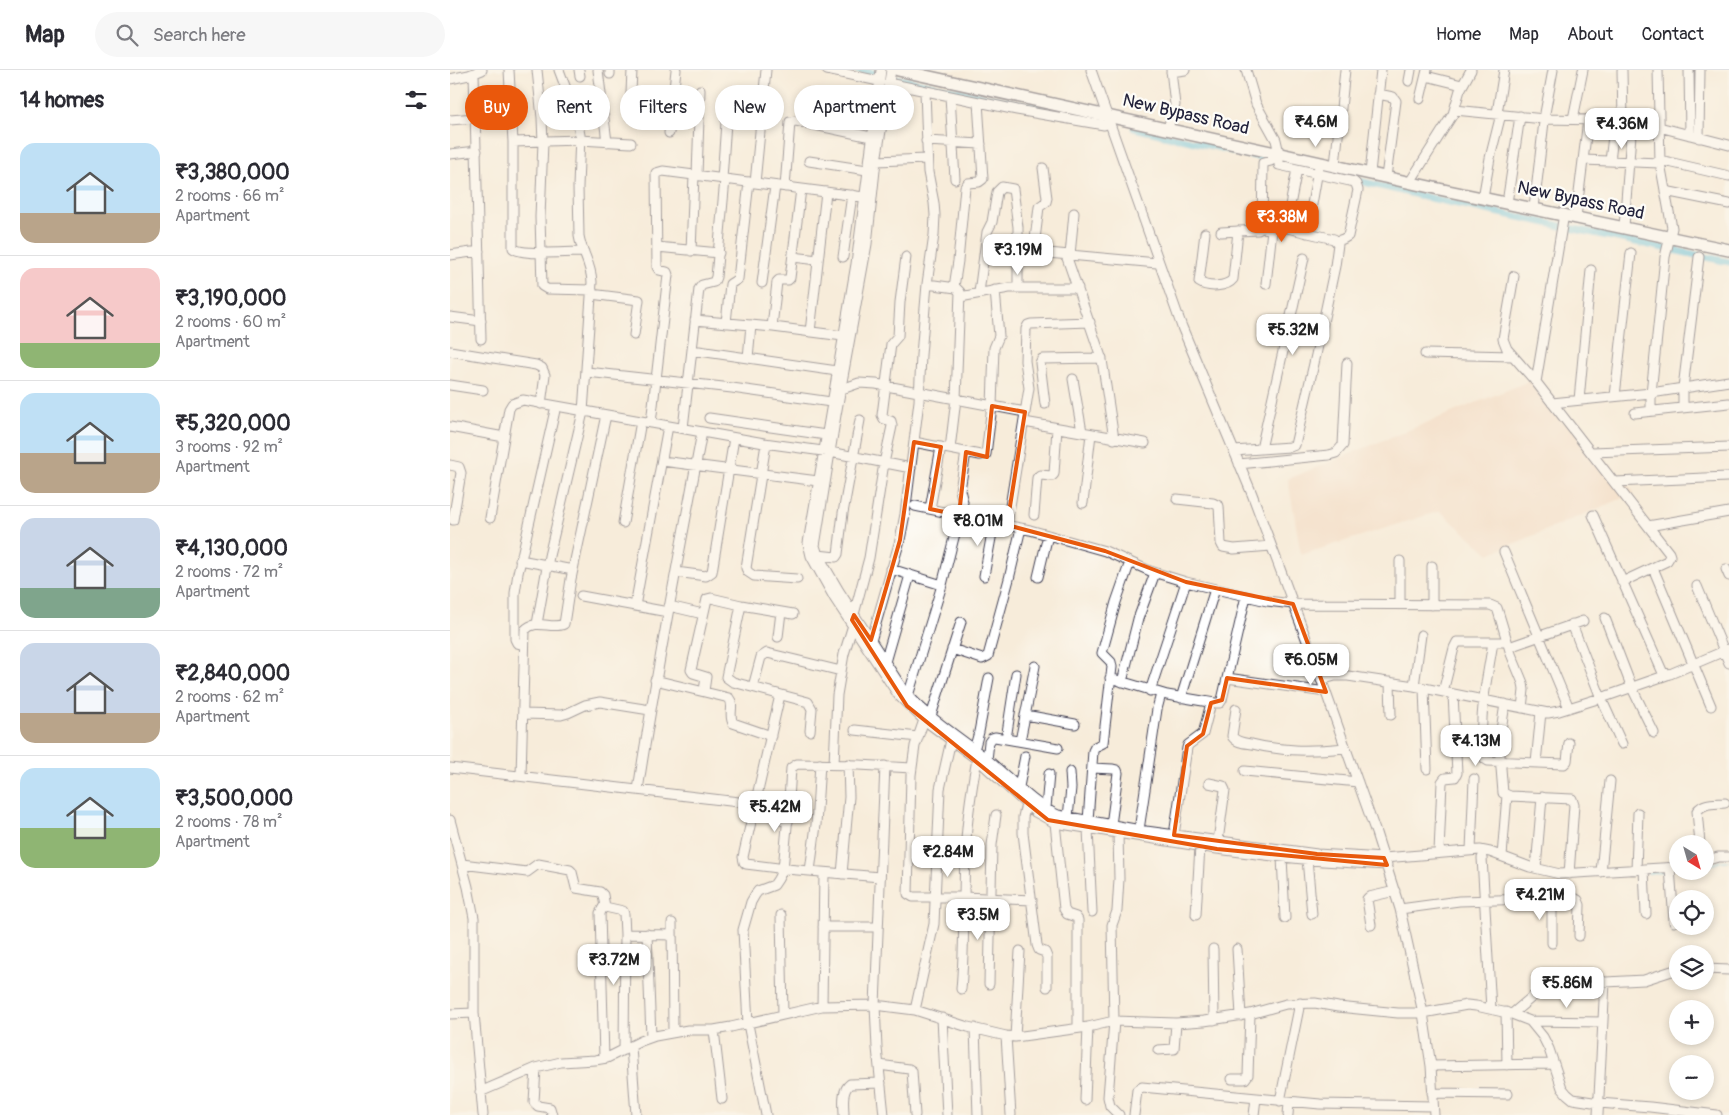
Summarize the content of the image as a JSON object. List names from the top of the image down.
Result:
{
  "streets": {
    "main road": ["New Bypass Road"]
  },
  "north": "bottom right",
  "page": {
    "header": "Map",
    "search": "Search here",
    "nav": [
      "Home",
      "Map",
      "About",
      "Contact"
    ],
    "heading": "14 homes",
    "chip": [
      "Buy",
      "Rent",
      "Filters",
      "New",
      "Apartment"
    ],
    "price": [
      "₹4.6M",
      "₹4.36M",
      "₹3.38M",
      "₹3.19M",
      "₹5.32M",
      "₹8.01M",
      "₹6.05M",
      "₹4.13M",
      "₹5.42M",
      "₹2.84M",
      "₹4.21M",
      "₹3.5M",
      "₹3.72M",
      "₹5.86M"
    ],
    "list": [
      {
        "name": "₹3,380,000",
        "note": "2 rooms · 66 m² · Apartment"
      },
      {
        "name": "₹3,190,000",
        "note": "2 rooms · 60 m² · Apartment"
      },
      {
        "name": "₹5,320,000",
        "note": "3 rooms · 92 m² · Apartment"
      },
      {
        "name": "₹4,130,000",
        "note": "2 rooms · 72 m² · Apartment"
      },
      {
        "name": "₹2,840,000",
        "note": "2 rooms · 62 m² · Apartment"
      },
      {
        "name": "₹3,500,000",
        "note": "2 rooms · 78 m² · Apartment"
      }
    ],
    "map_buttons": ["+", "−"]
  }
}
